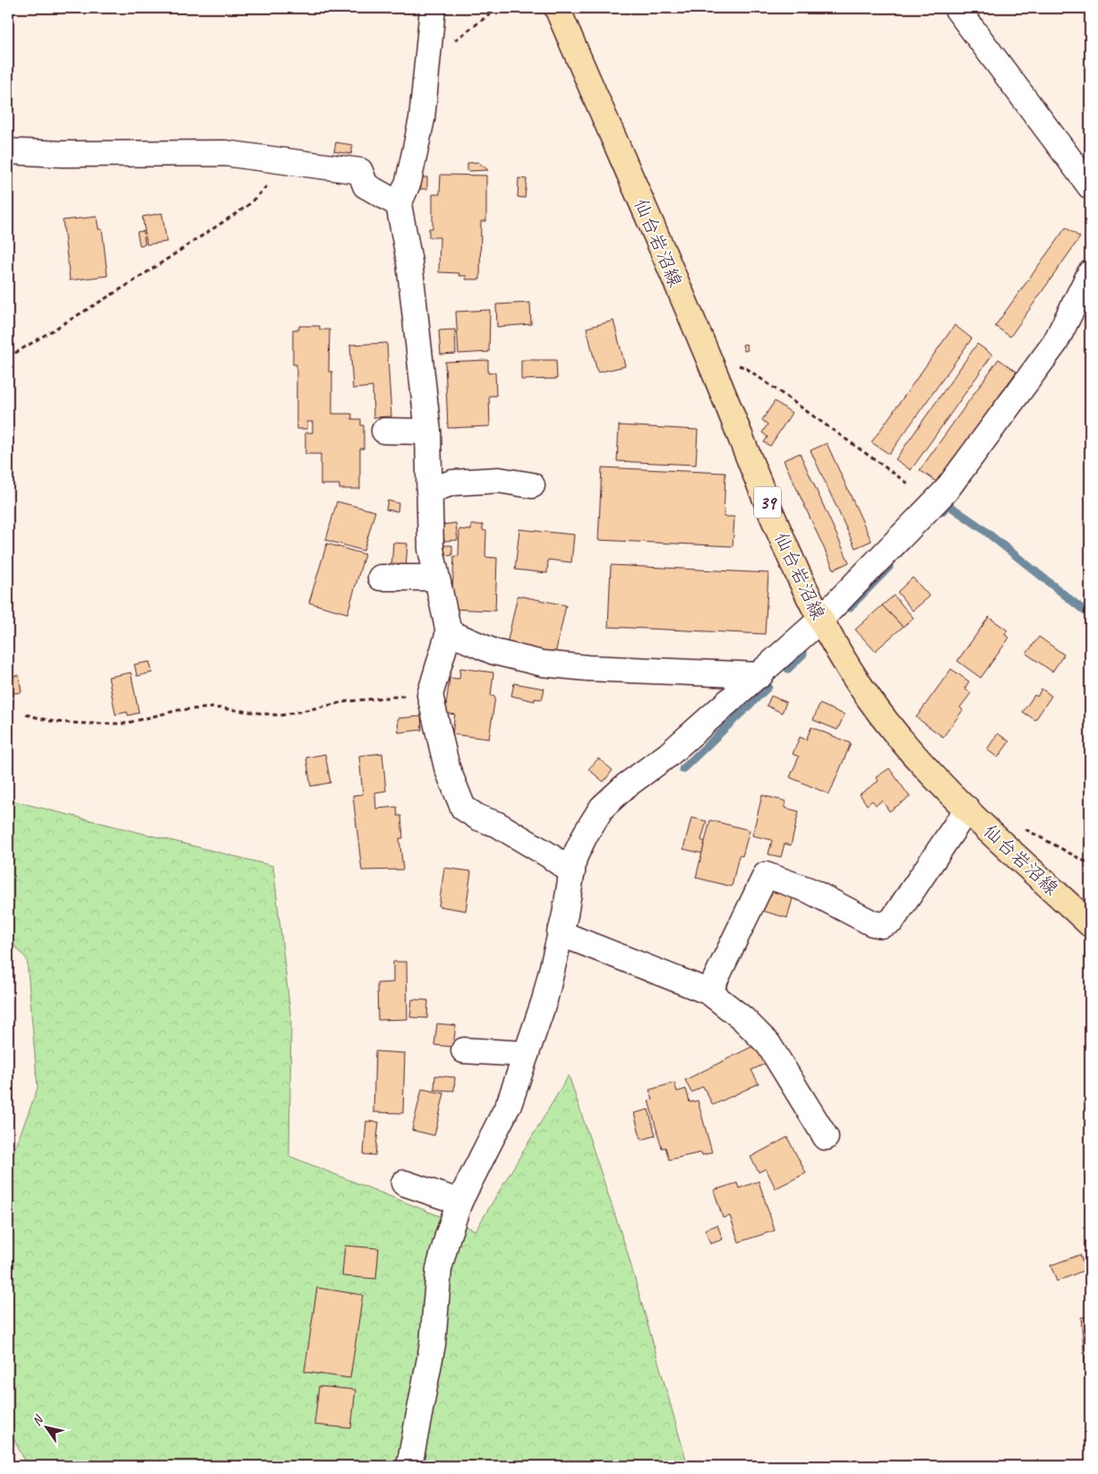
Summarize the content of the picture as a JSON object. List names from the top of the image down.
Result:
{
  "streets": {
    "main road": ["仙台岩沼線", "39"]
  },
  "north": "top left"
}
